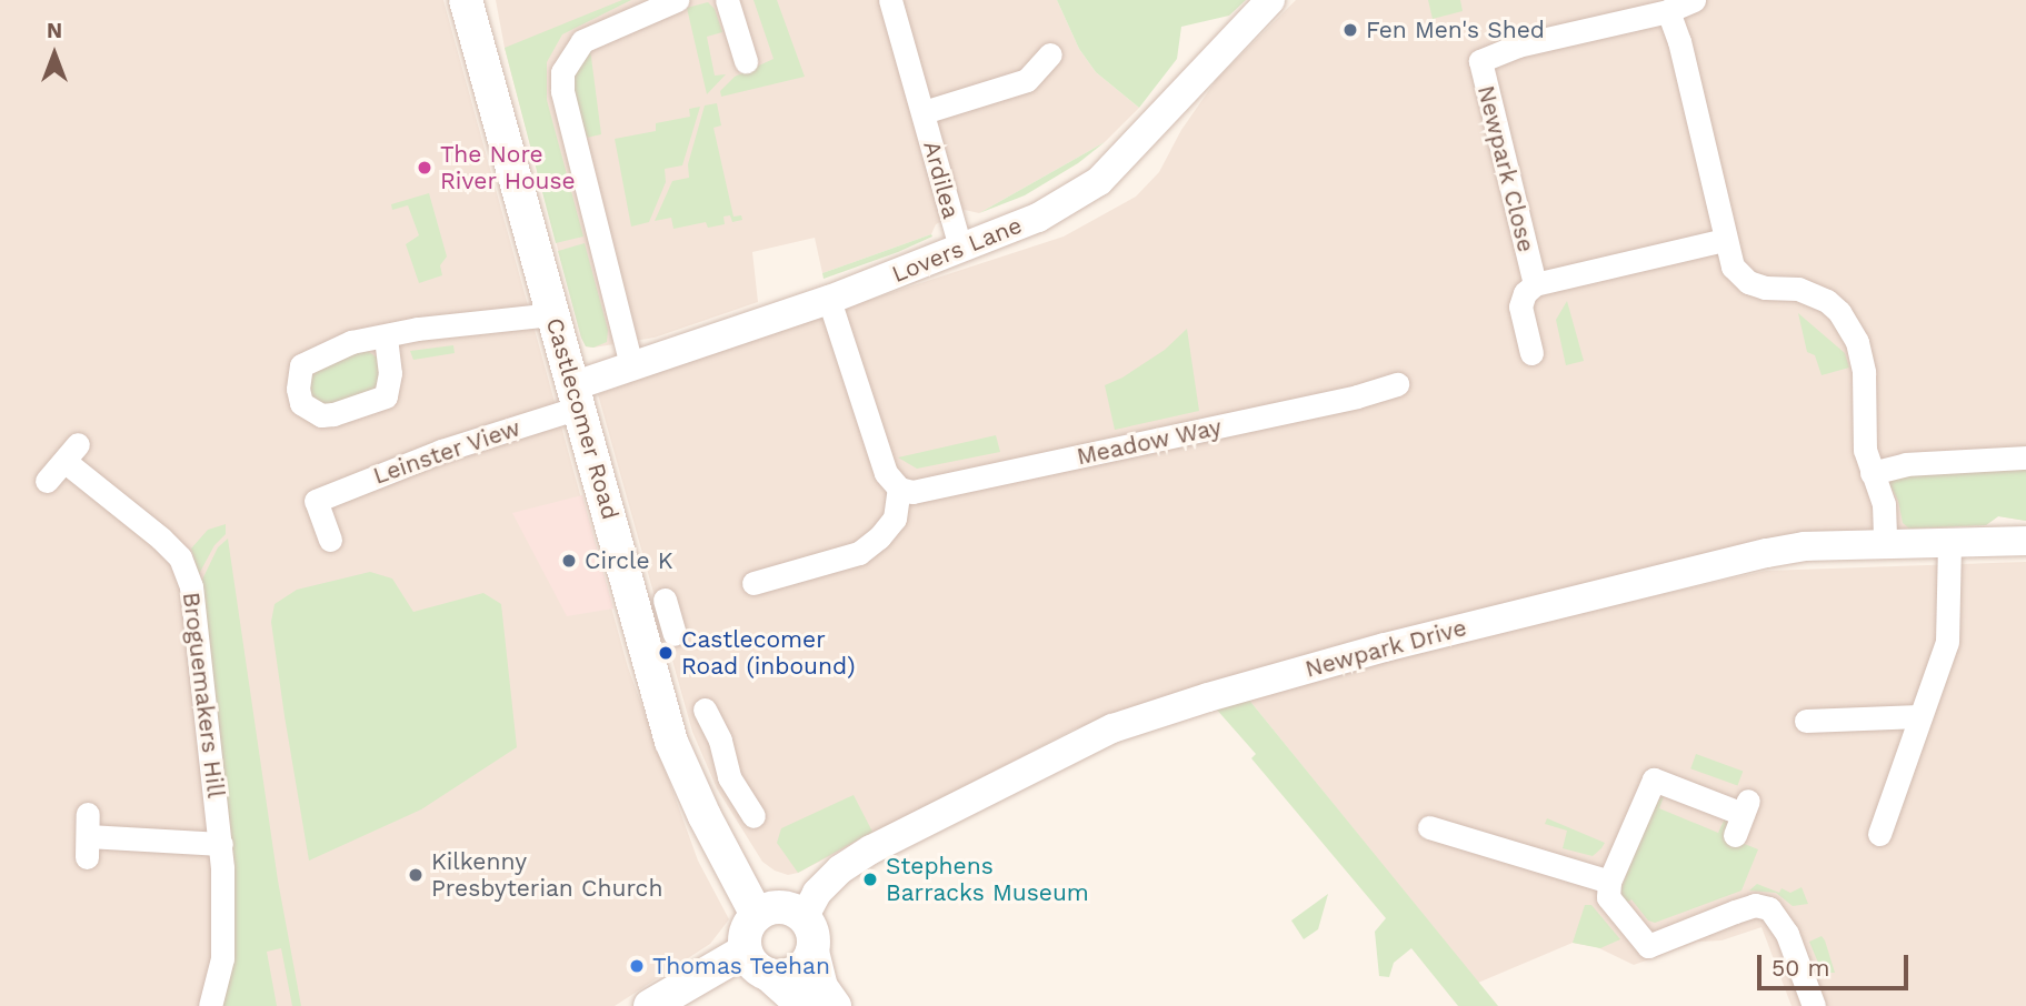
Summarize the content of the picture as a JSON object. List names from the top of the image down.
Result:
{
  "streets": {
    "main road": ["Castlecomer Road"],
    "street": [
      "Newpark Close",
      "Ardilea",
      "Lovers Lane",
      "Meadow Way",
      "Leinster View",
      "Newpark Drive",
      "Broguemakers Hill"
    ]
  },
  "crossings": [
    ["Ardilea", "Lovers Lane"],
    ["Lovers Lane", "Castlecomer Road"],
    ["Lovers Lane", "Leinster View"],
    ["Castlecomer Road", "Leinster View"],
    ["Castlecomer Road", "Newpark Drive"]
  ],
  "places": [
    "Fen Men's Shed",
    "The Nore River House",
    "Circle K",
    "Castlecomer Road (inbound)",
    "Kilkenny Presbyterian Church",
    "Stephens Barracks Museum",
    "Thomas Teehan"
  ],
  "scale_bar": "50 m",
  "north": "top"
}
